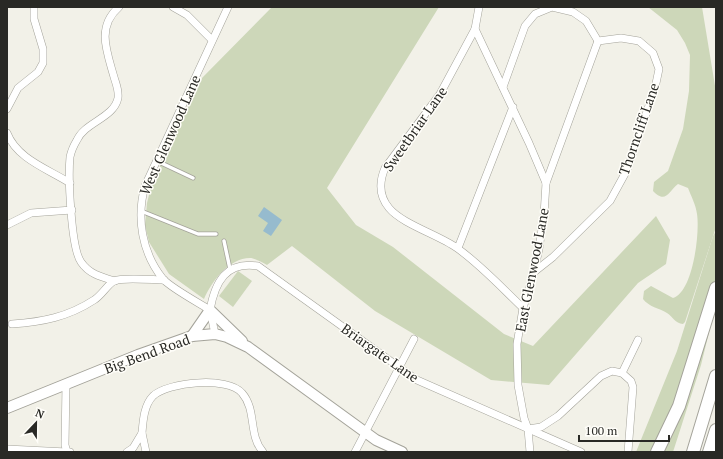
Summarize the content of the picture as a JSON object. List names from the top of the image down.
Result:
{
  "streets": {
    "main road": ["Big Bend Road"],
    "street": [
      "Sweetbriar Lane",
      "Thorncliff Lane",
      "West Glenwood Lane",
      "East Glenwood Lane",
      "Briargate Lane"
    ]
  },
  "crossings": [
    ["Sweetbriar Lane", "East Glenwood Lane"],
    ["Thorncliff Lane", "East Glenwood Lane"],
    ["East Glenwood Lane", "Briargate Lane"]
  ],
  "scale_bar": "100 m",
  "north": "top"
}
